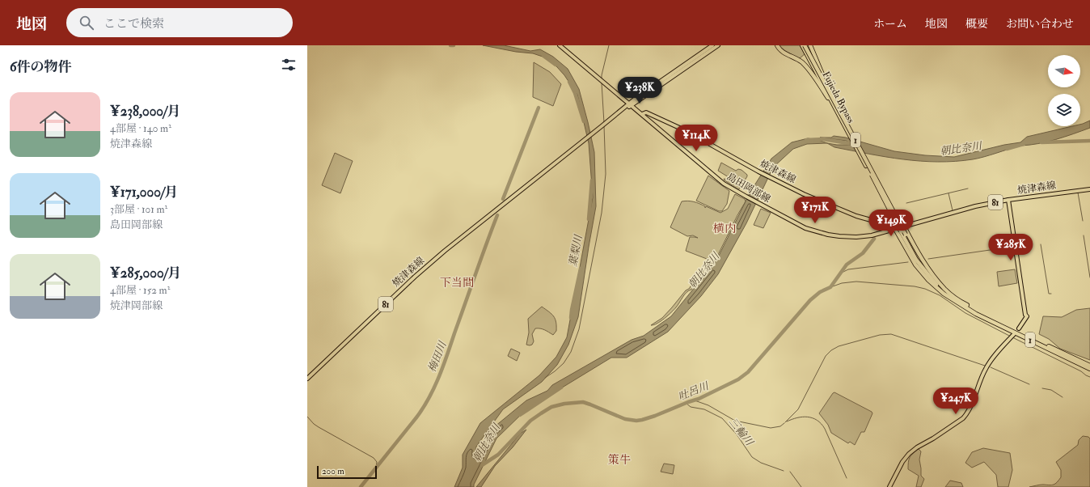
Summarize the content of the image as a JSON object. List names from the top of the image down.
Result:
{
  "streets": {
    "highway": ["Fujieda Bypass", "1"],
    "main road": ["焼津森線", "島田岡部線", "81"]
  },
  "crossings": [
    ["Fujieda Bypass", "1"],
    ["1", "焼津森線"],
    ["1", "島田岡部線"],
    ["焼津森線", "島田岡部線"]
  ],
  "districts": ["横内", "下当間", "策牛"],
  "water": [
    "朝比奈川",
    "葉梨川",
    "梅田川",
    "吐呂川",
    "三輪川"
  ],
  "scale_bar": "200 m",
  "north": "right",
  "page": {
    "header": "地図",
    "search": "ここで検索",
    "nav": [
      "ホーム",
      "地図",
      "概要",
      "お問い合わせ"
    ],
    "heading": "6件の物件",
    "price": [
      "¥238K",
      "¥114K",
      "¥171K",
      "¥149K",
      "¥285K",
      "¥247K"
    ],
    "list": [
      {
        "name": "¥238,000/月",
        "note": "4部屋 · 140 m² · 焼津森線"
      },
      {
        "name": "¥171,000/月",
        "note": "3部屋 · 101 m² · 島田岡部線"
      },
      {
        "name": "¥285,000/月",
        "note": "4部屋 · 152 m² · 焼津岡部線"
      }
    ],
    "scale": "200 m"
  }
}
